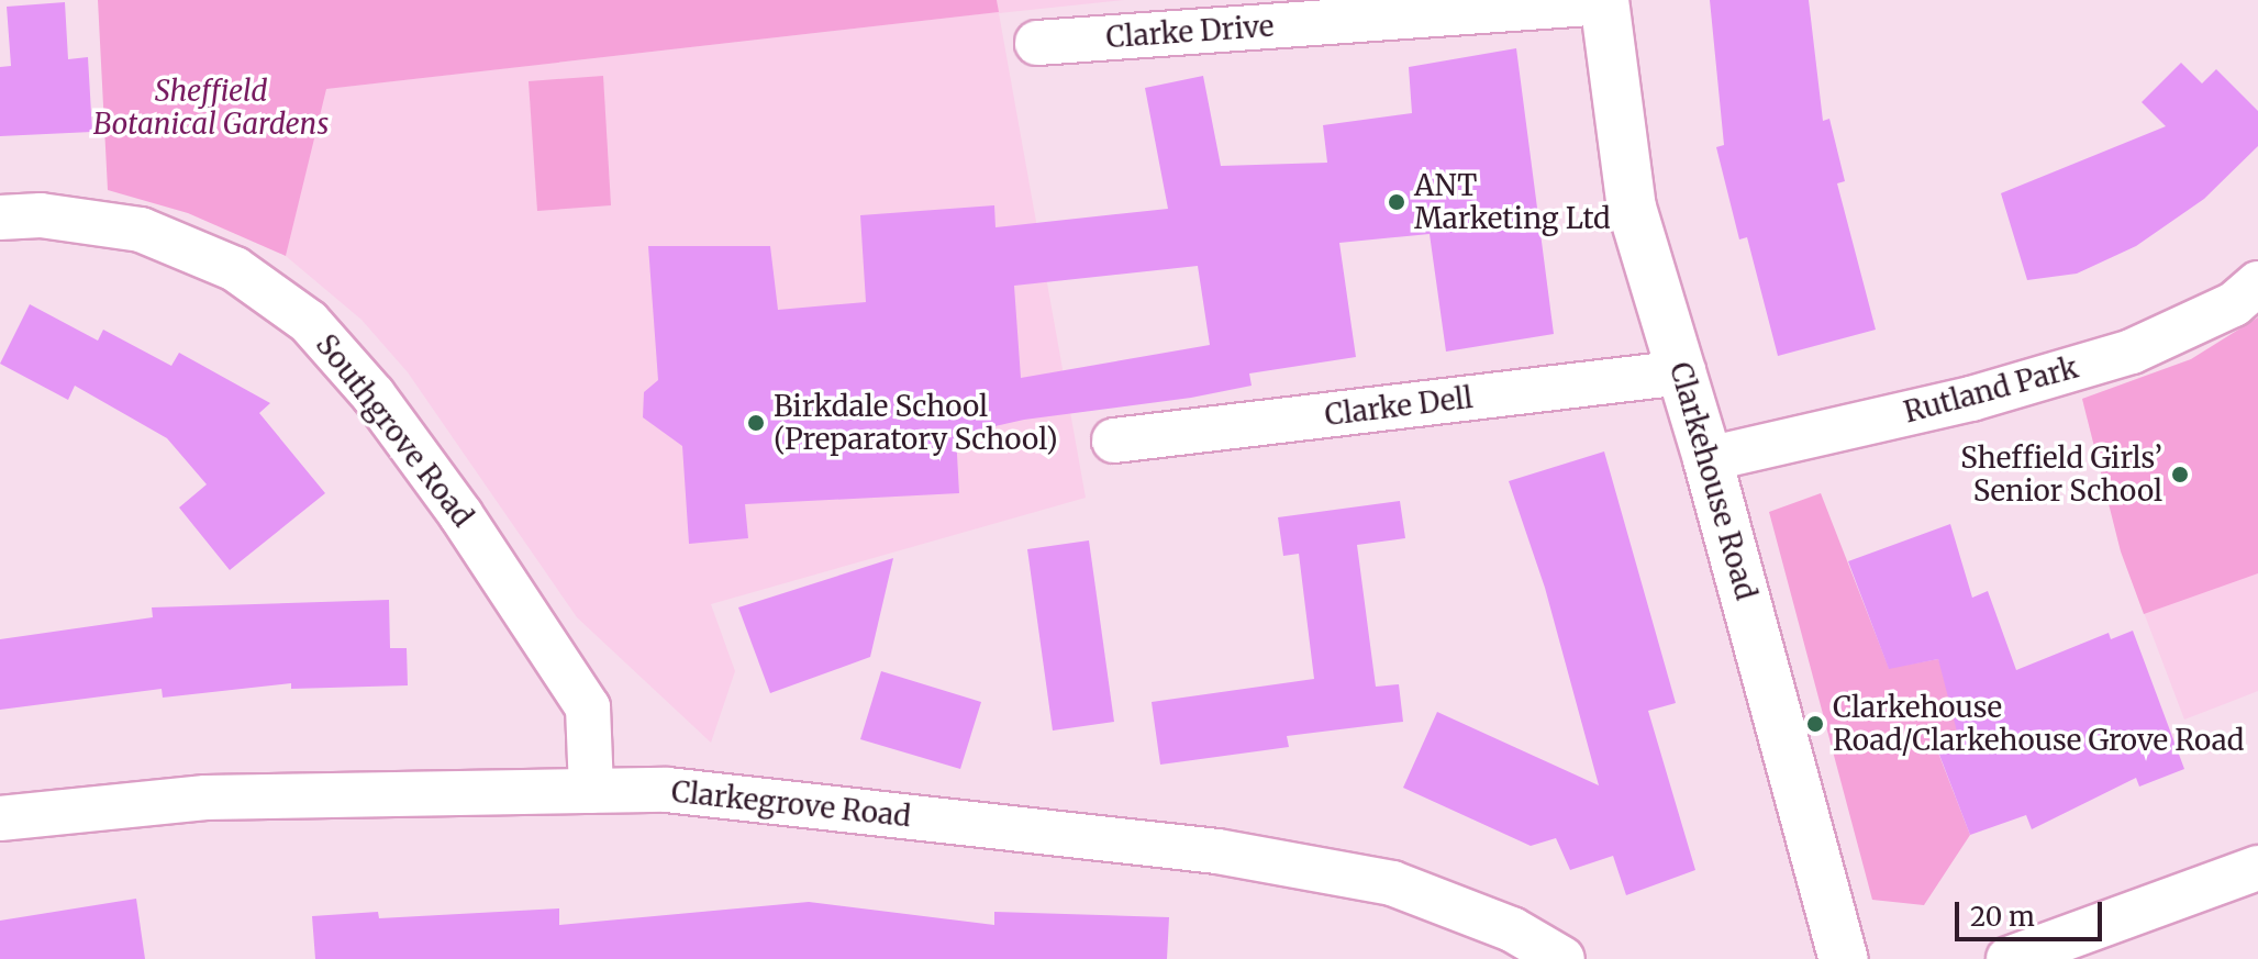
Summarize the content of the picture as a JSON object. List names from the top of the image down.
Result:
{
  "streets": {
    "main road": ["Clarkehouse Road"],
    "street": [
      "Clarke Drive",
      "Rutland Park",
      "Clarke Dell",
      "Southgrove Road",
      "Clarkegrove Road"
    ]
  },
  "crossings": [
    ["Clarke Drive", "Clarkehouse Road"],
    ["Rutland Park", "Clarkehouse Road"],
    ["Clarke Dell", "Clarkehouse Road"],
    ["Southgrove Road", "Clarkegrove Road"]
  ],
  "parks": ["Sheffield Botanical Gardens"],
  "places": [
    "ANT Marketing Ltd",
    "Birkdale School (Preparatory School)",
    "Sheffield Girls’ Senior School",
    "Clarkehouse Road/Clarkehouse Grove Road"
  ],
  "scale_bar": "20 m"
}
